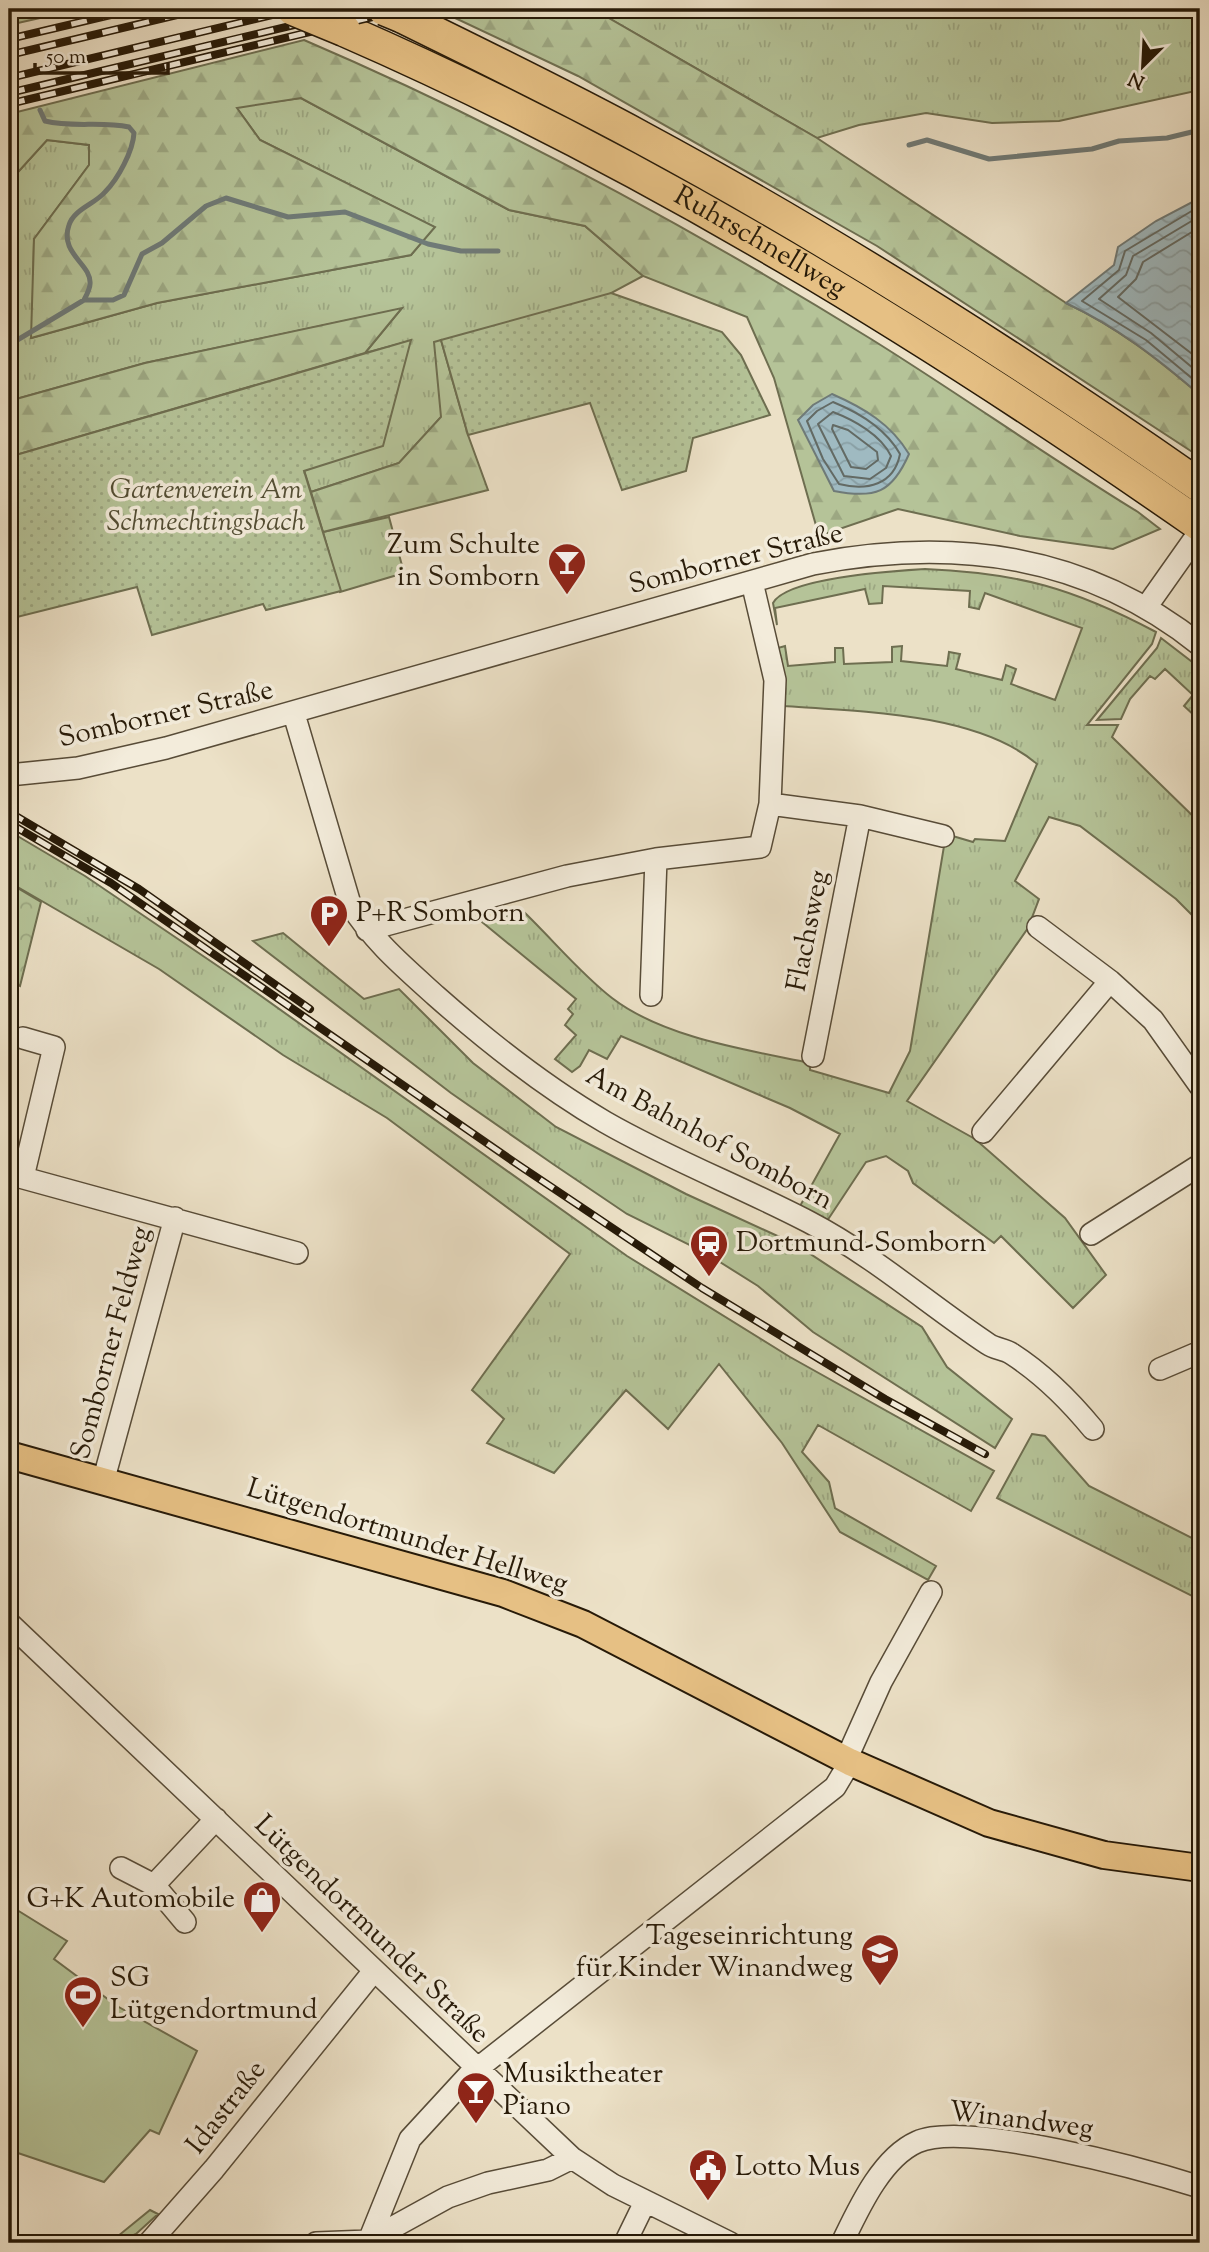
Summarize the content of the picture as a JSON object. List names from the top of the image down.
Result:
{
  "streets": {
    "highway": ["Ruhrschnellweg"],
    "main road": ["Lütgendortmunder Hellweg"],
    "street": [
      "Somborner Straße",
      "Flachsweg",
      "Am Bahnhof Somborn",
      "Somborner Feldweg",
      "Lütgendortmunder Straße",
      "Idastraße",
      "Winandweg"
    ]
  },
  "crossings": [
    ["Somborner Straße", "Am Bahnhof Somborn"],
    ["Somborner Feldweg", "Lütgendortmunder Hellweg"],
    ["Lütgendortmunder Straße", "Idastraße"]
  ],
  "parks": ["Gartenverein Am Schmechtingsbach"],
  "places": {
    "bar": ["Zum Schulte in Somborn", "Musiktheater Piano"],
    "parking": ["P+R Somborn"],
    "station": ["Dortmund-Somborn"],
    "shop": ["G+K Automobile"],
    "school or university": ["Tageseinrichtung für Kinder Winandweg"],
    "sports": ["SG Lütgendortmund"],
    "public building": ["Lotto Mus"]
  },
  "scale_bar": "50 m",
  "north": "bottom left"
}
